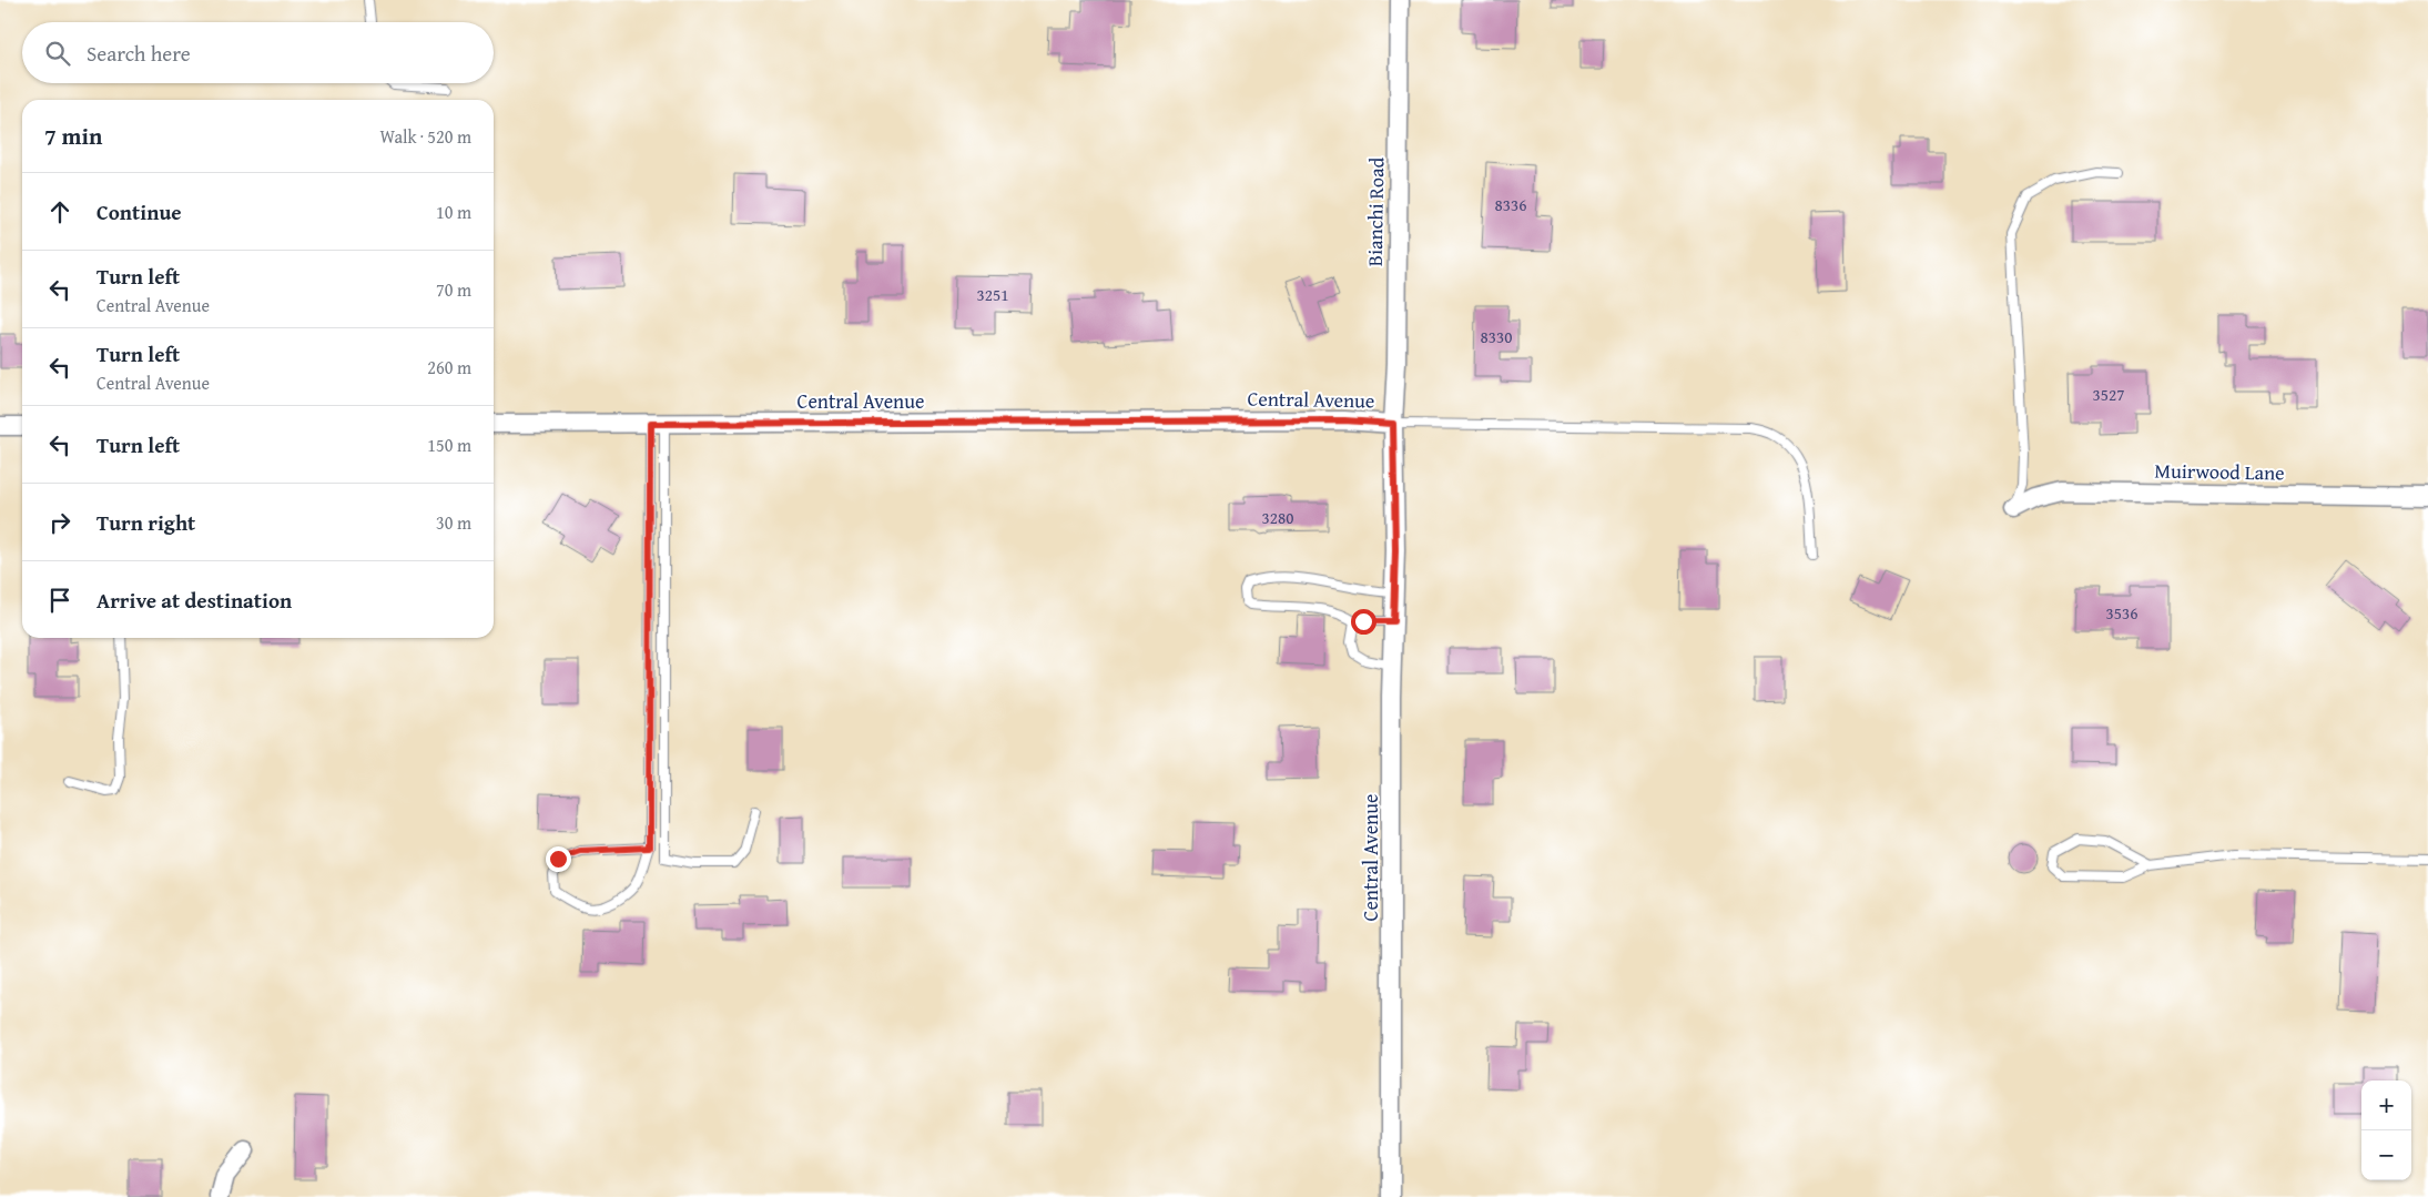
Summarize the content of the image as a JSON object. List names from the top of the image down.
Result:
{
  "streets": {
    "street": ["Bianchi Road", "Central Avenue", "Muirwood Lane"]
  },
  "crossings": [
    ["Bianchi Road", "Central Avenue"]
  ],
  "house_numbers": [
    "8336",
    "3251",
    "8330",
    "3527",
    "3280",
    "3536"
  ],
  "page": {
    "search": "Search here",
    "heading": ["7 min", "Walk · 520 m"],
    "list": [
      ["Continue", "10 m"],
      ["Turn left", "Central Avenue", "70 m"],
      ["Turn left", "Central Avenue", "260 m"],
      ["Turn left", "150 m"],
      ["Turn right", "30 m"],
      "Arrive at destination"
    ],
    "map_buttons": ["+", "−"]
  }
}
